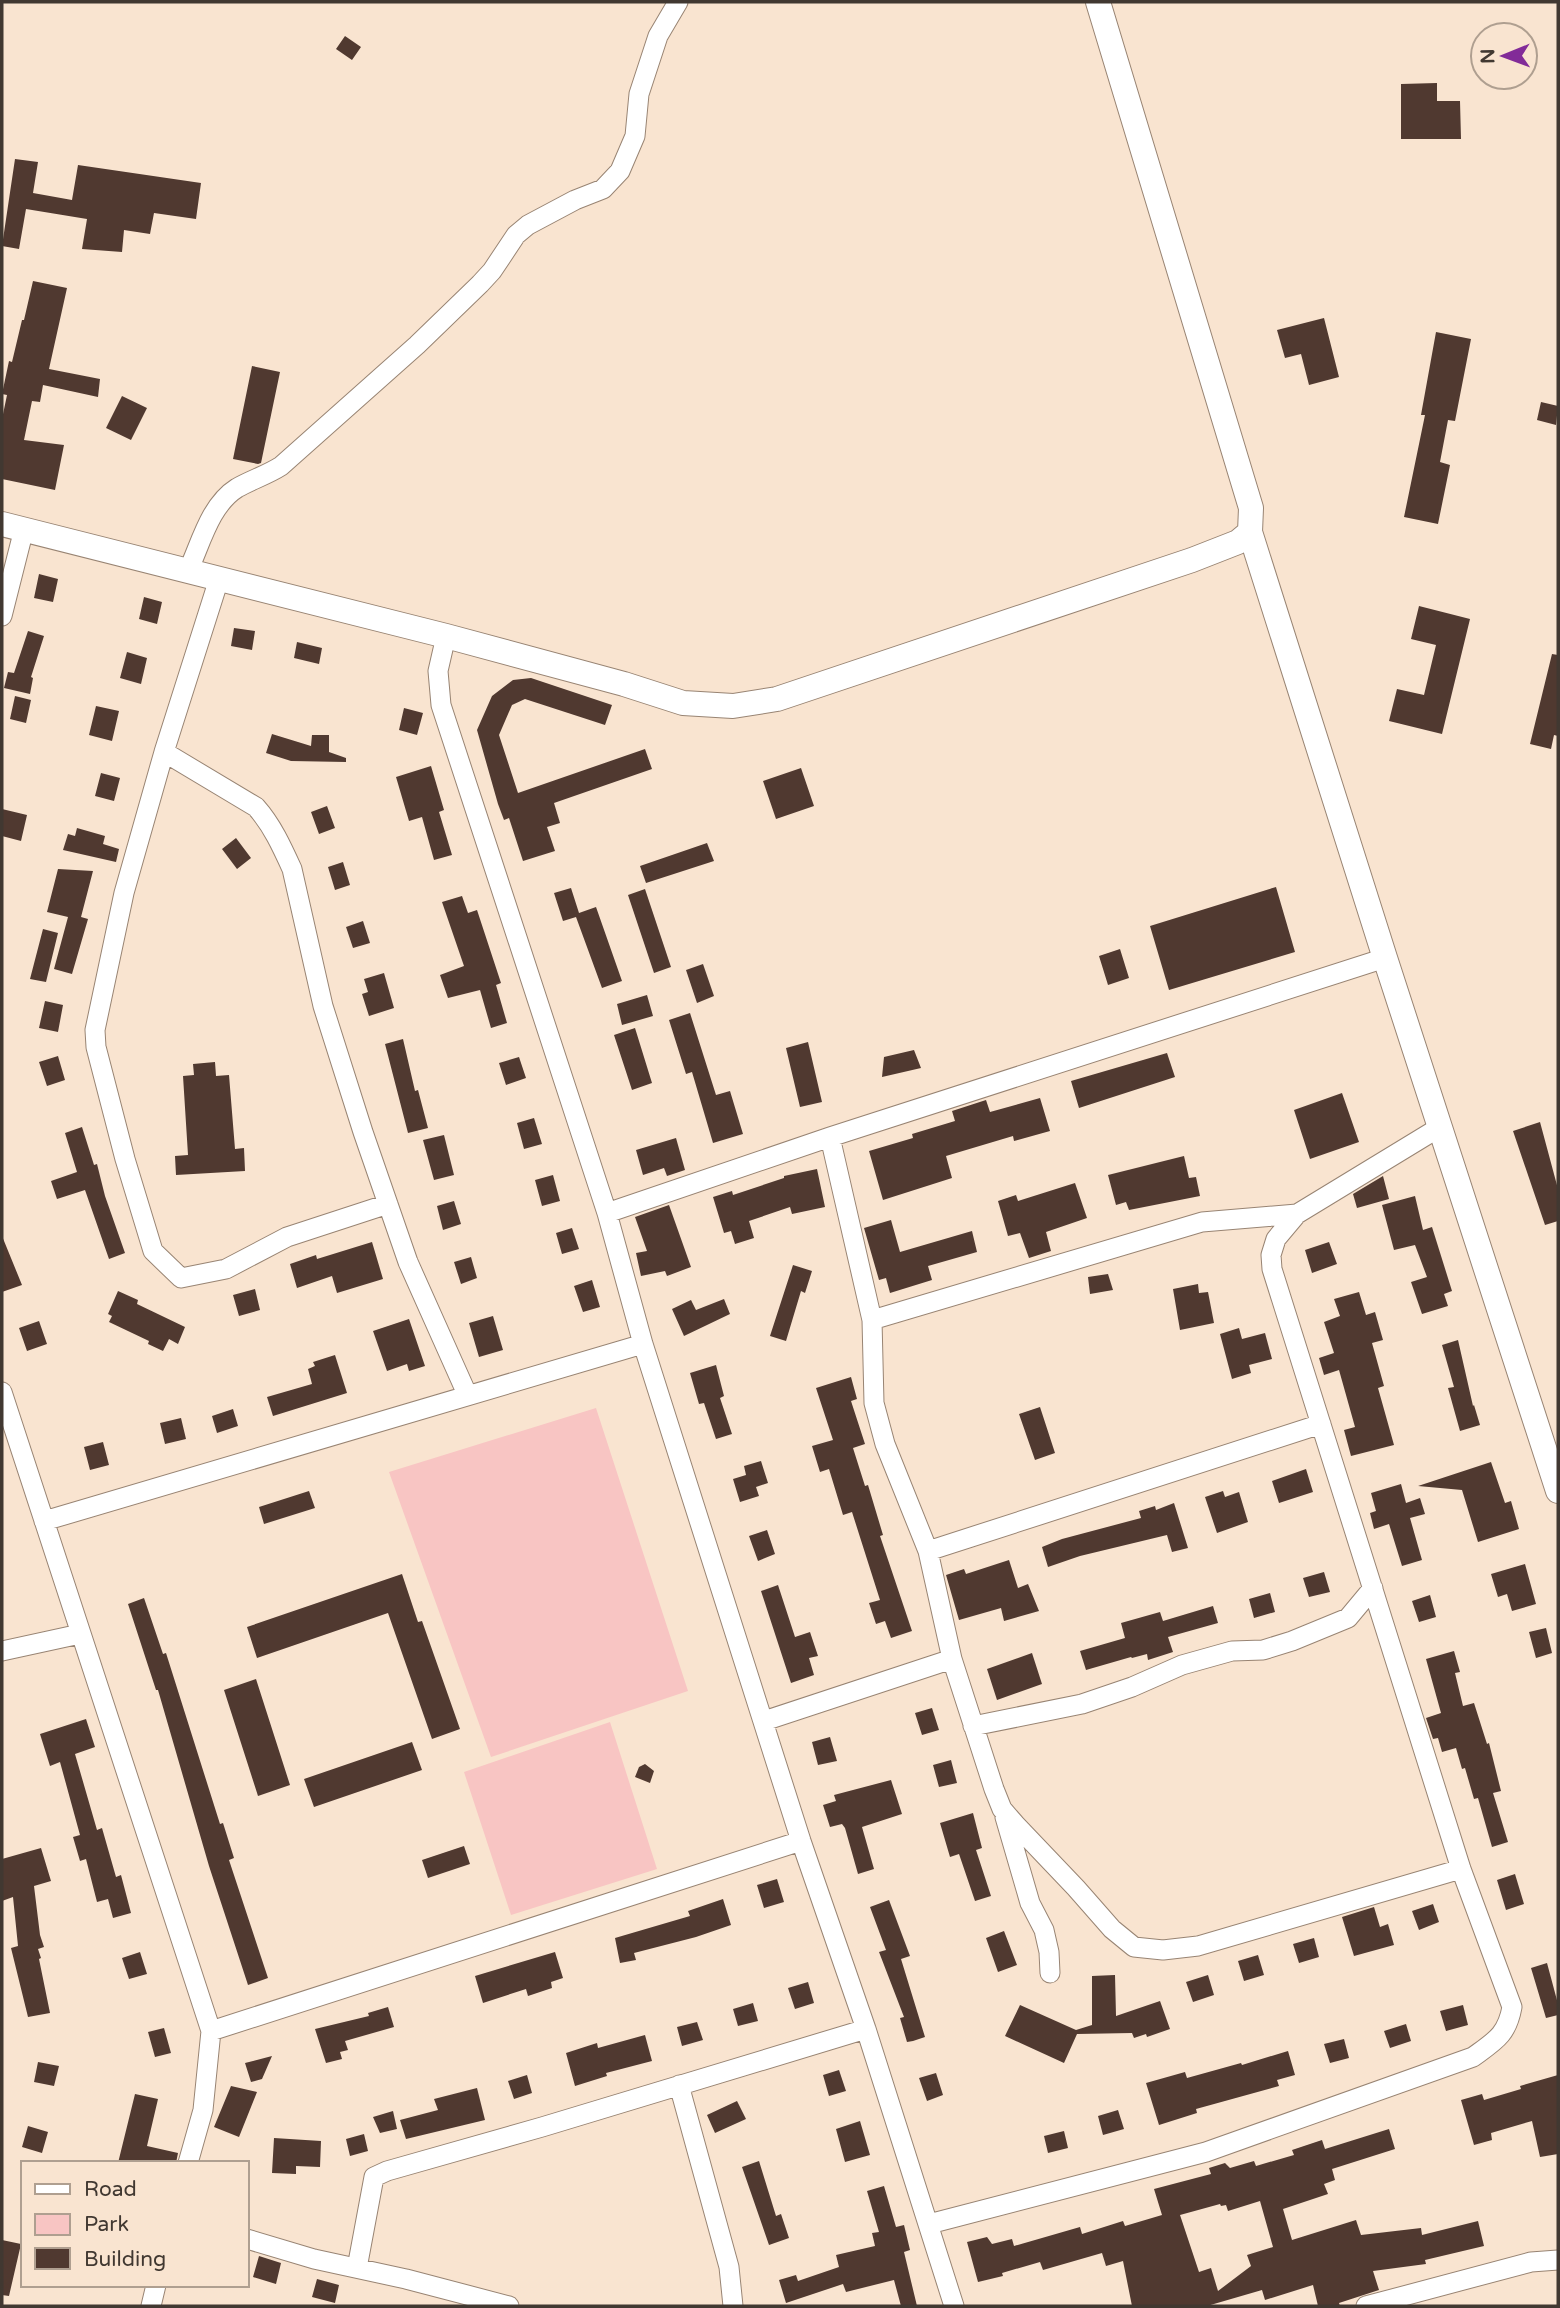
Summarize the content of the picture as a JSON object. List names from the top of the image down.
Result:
{
  "legend": ["Road", "Park", "Building"],
  "north": "left"
}
